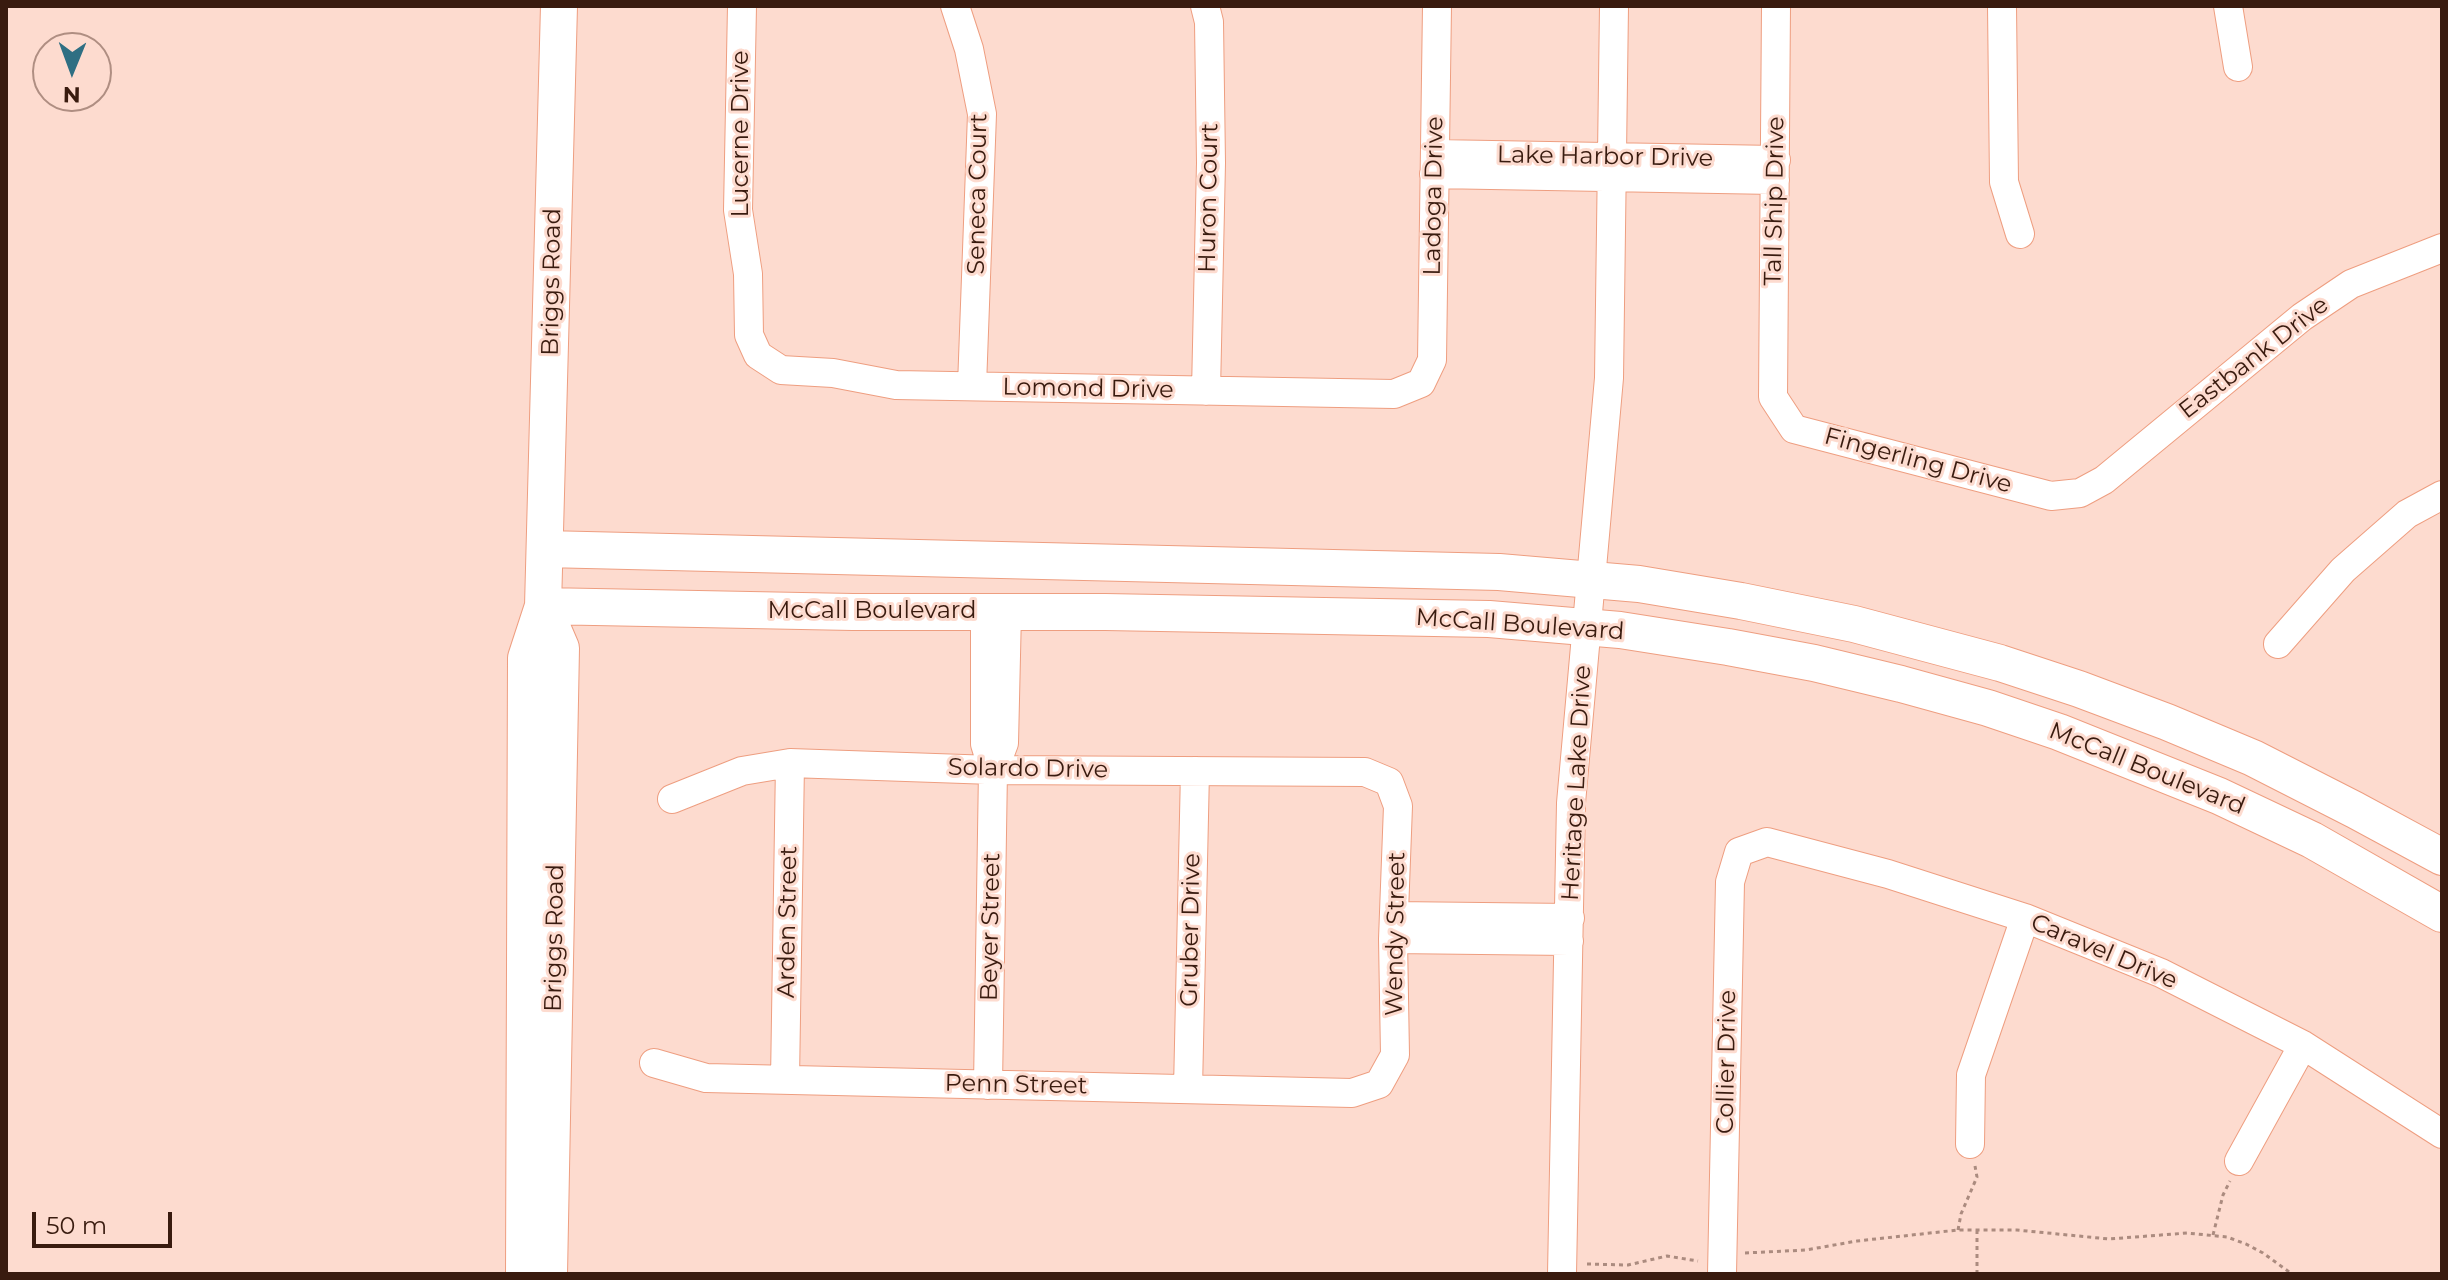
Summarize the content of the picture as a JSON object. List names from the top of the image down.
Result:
{
  "streets": {
    "main road": ["Briggs Road", "McCall Boulevard"],
    "street": [
      "Lucerne Drive",
      "Lake Harbor Drive",
      "Seneca Court",
      "Ladoga Drive",
      "Huron Court",
      "Tall Ship Drive",
      "Eastbank Drive",
      "Lomond Drive",
      "Fingerling Drive",
      "Solardo Drive",
      "Heritage Lake Drive",
      "Arden Street",
      "Beyer Street",
      "Gruber Drive",
      "Wendy Street",
      "Caravel Drive",
      "Collier Drive",
      "Penn Street"
    ]
  },
  "crossings": [
    ["Lucerne Drive", "Lomond Drive"],
    ["Lake Harbor Drive", "Ladoga Drive"],
    ["Lake Harbor Drive", "Tall Ship Drive"],
    ["Lake Harbor Drive", "Heritage Lake Drive"],
    ["Seneca Court", "Lomond Drive"],
    ["Ladoga Drive", "Lomond Drive"],
    ["Huron Court", "Lomond Drive"],
    ["Tall Ship Drive", "Fingerling Drive"],
    ["Briggs Road", "McCall Boulevard"],
    ["Eastbank Drive", "Fingerling Drive"],
    ["McCall Boulevard", "Heritage Lake Drive"],
    ["McCall Boulevard", "Beyer Street"],
    ["Solardo Drive", "Arden Street"],
    ["Solardo Drive", "Beyer Street"],
    ["Solardo Drive", "Gruber Drive"],
    ["Solardo Drive", "Wendy Street"],
    ["Arden Street", "Penn Street"],
    ["Beyer Street", "Penn Street"],
    ["Gruber Drive", "Penn Street"],
    ["Wendy Street", "Penn Street"],
    ["Caravel Drive", "Collier Drive"]
  ],
  "scale_bar": "50 m",
  "north": "bottom"
}
